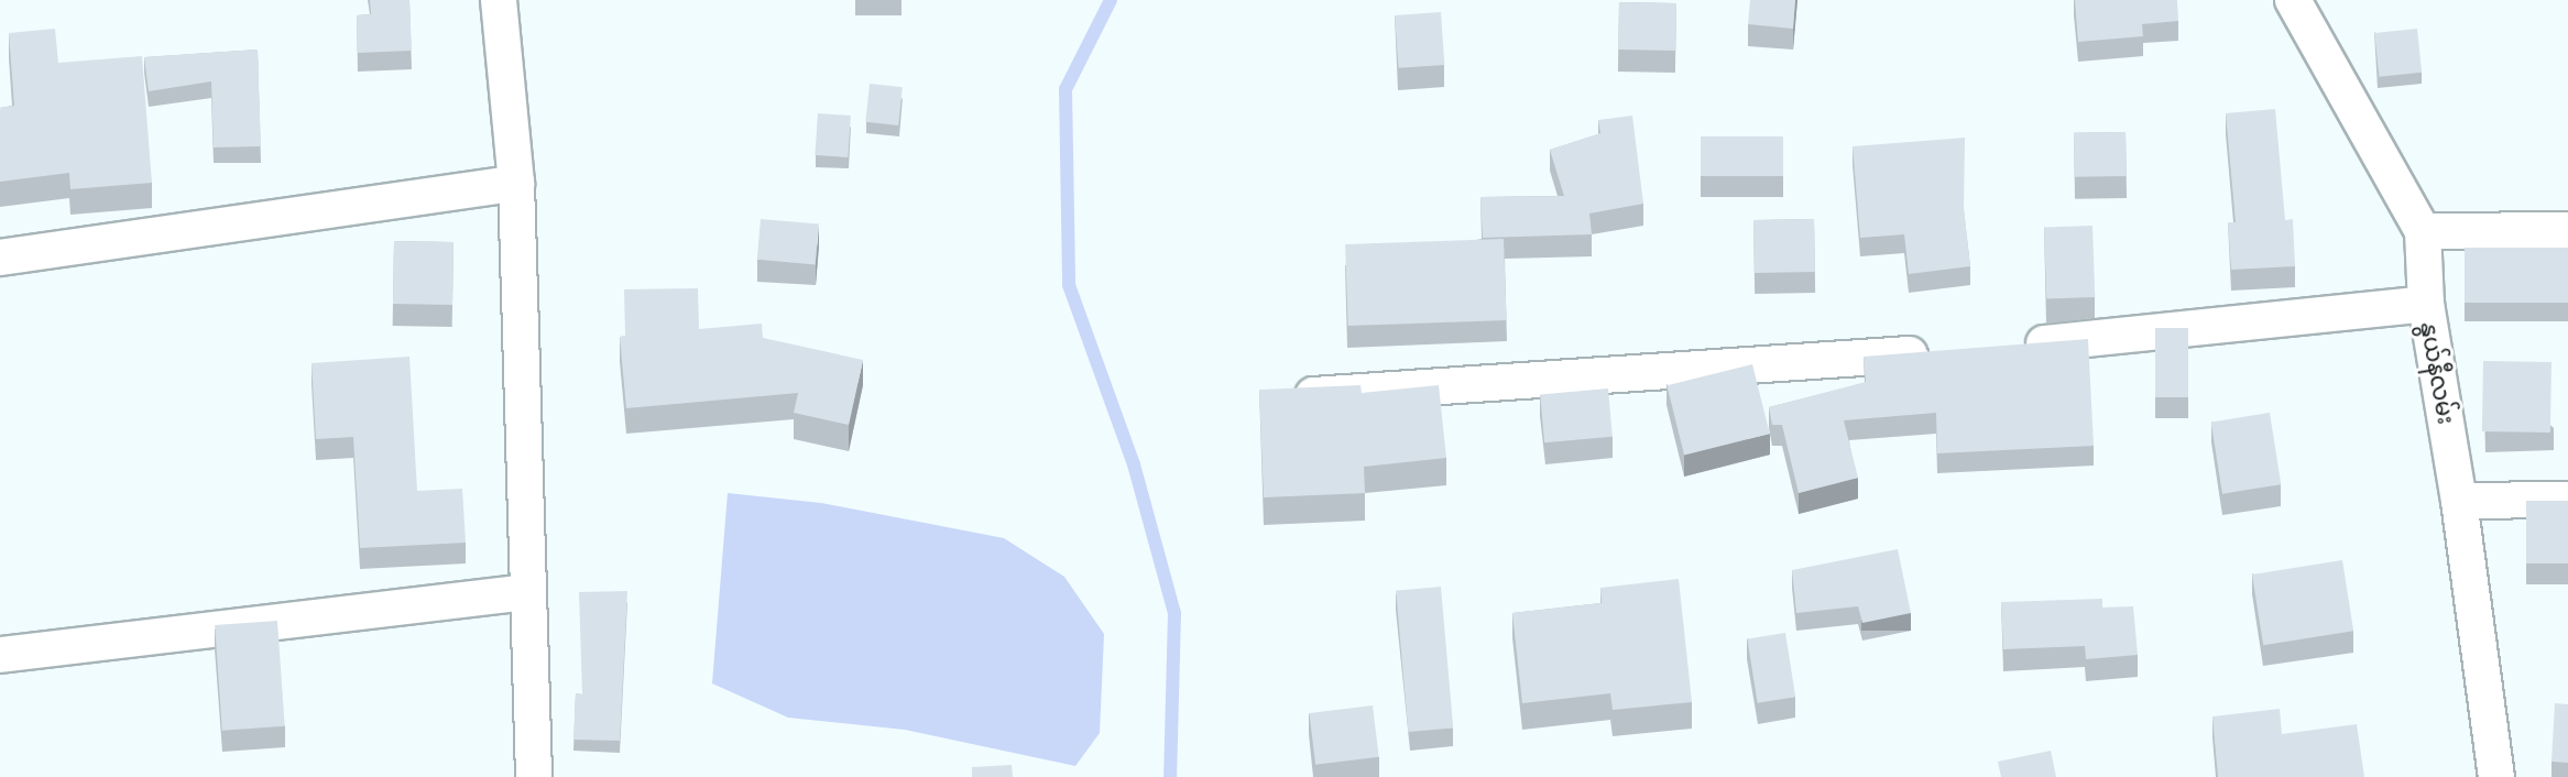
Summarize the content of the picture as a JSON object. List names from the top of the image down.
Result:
{
  "streets": {
    "street": ["နွယ်နီလမ်း"]
  }
}
